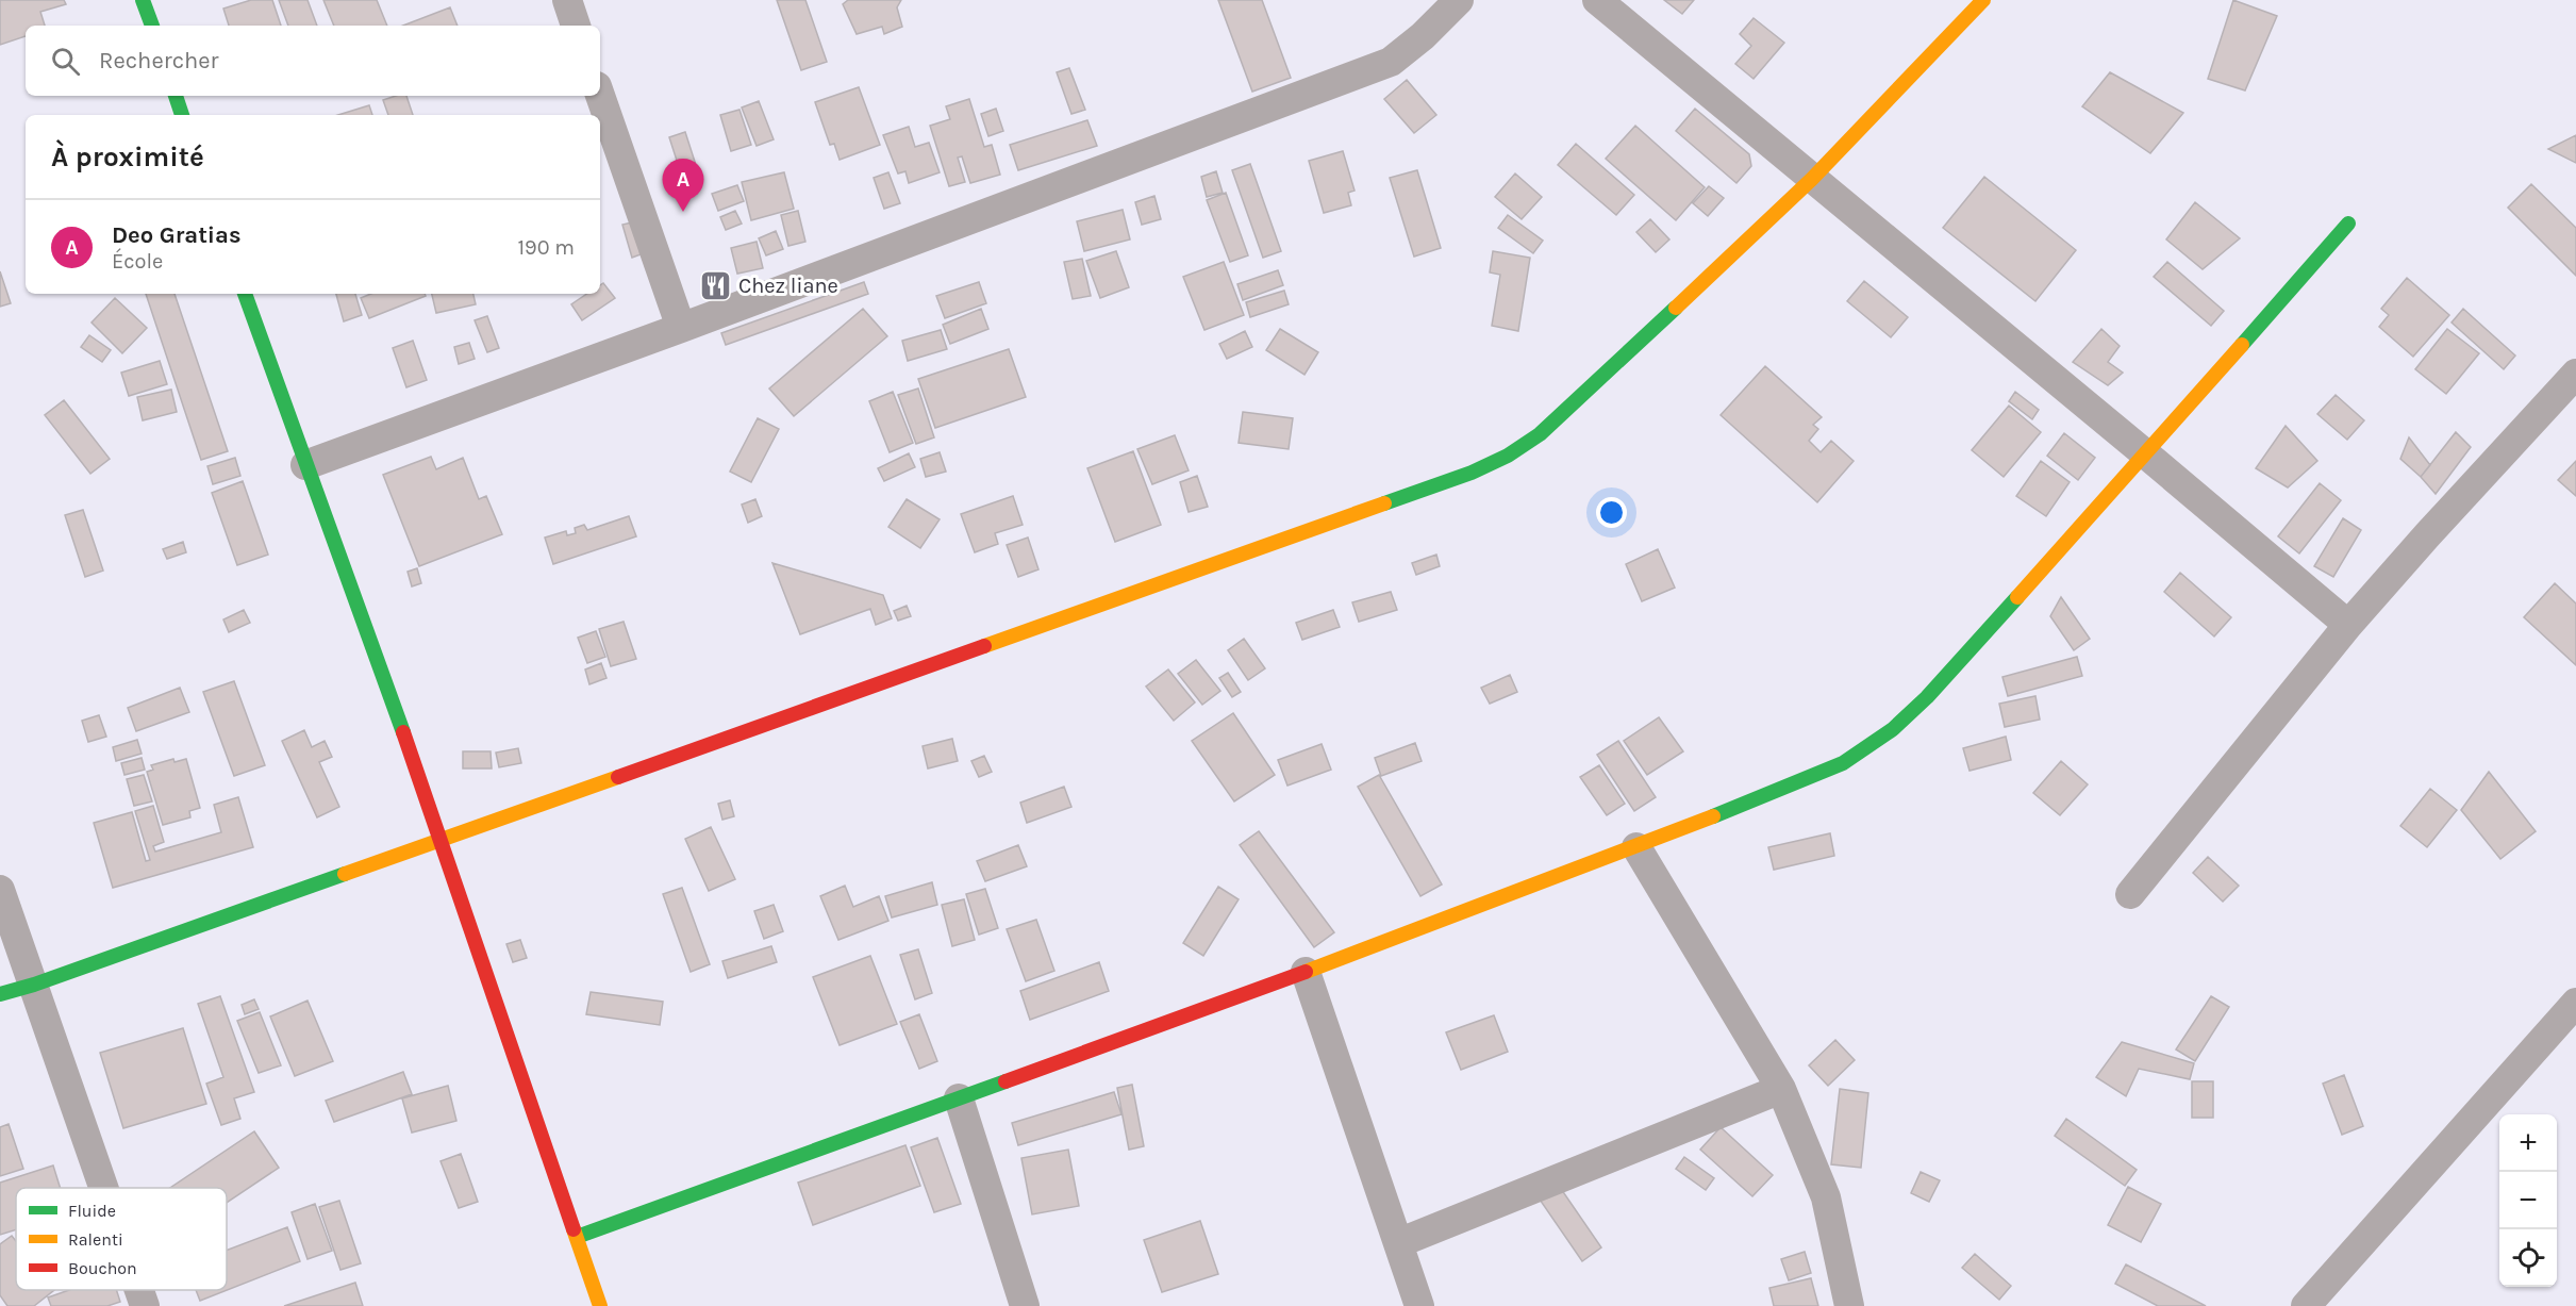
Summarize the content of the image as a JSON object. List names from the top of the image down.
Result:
{
  "places": {
    "restaurant": ["Chez liane"]
  },
  "legend": ["Fluide", "Ralenti", "Bouchon"],
  "page": {
    "search": "Rechercher",
    "heading": "À proximité",
    "pins": "A",
    "list": [
      {
        "mark": "A",
        "name": "Deo Gratias",
        "note": "École",
        "value": "190 m"
      }
    ],
    "map_buttons": ["+", "−"]
  }
}
